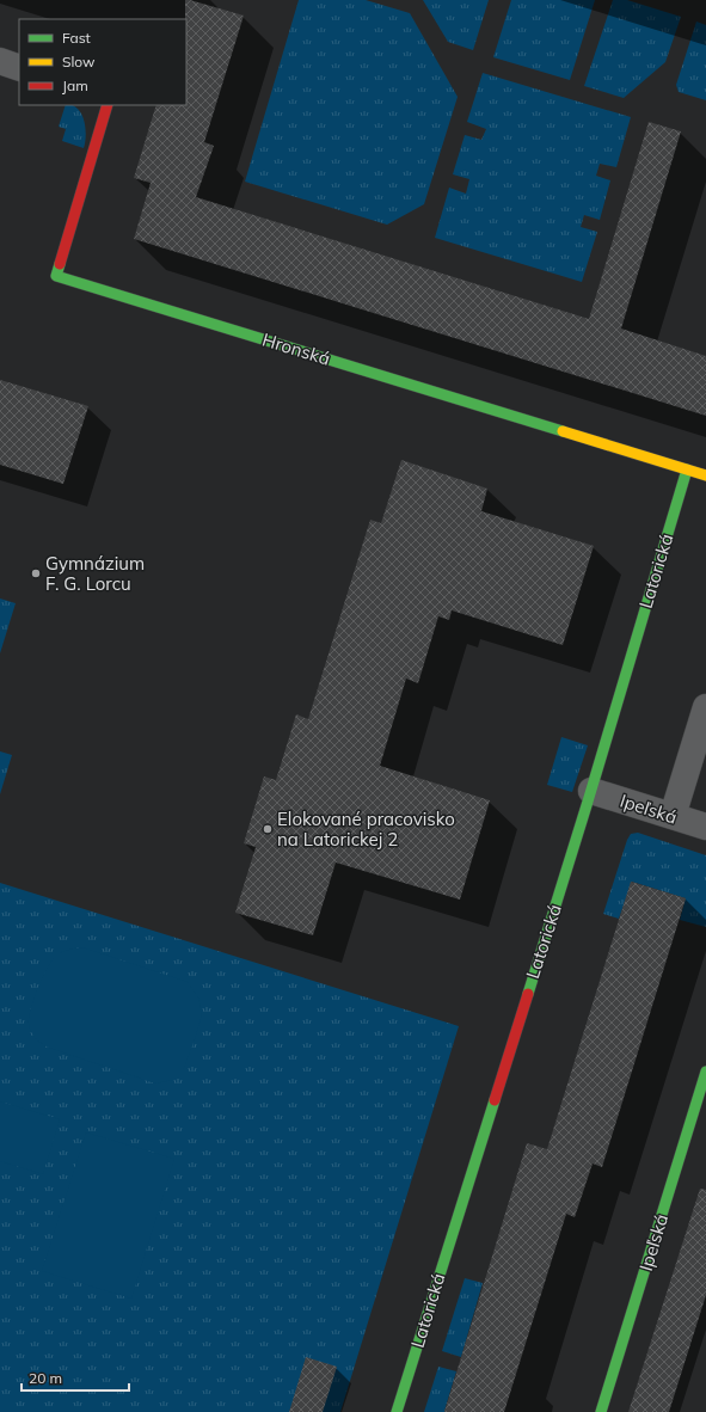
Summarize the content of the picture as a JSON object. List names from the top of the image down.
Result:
{
  "streets": {
    "street": ["Hronská", "Latorická", "Ipeľská"]
  },
  "crossings": [
    ["Hronská", "Latorická"],
    ["Latorická", "Ipeľská"]
  ],
  "places": ["Gymnázium F. G. Lorcu", "Elokované pracovisko na Latorickej 2"],
  "legend": ["Fast", "Slow", "Jam"],
  "scale_bar": "20 m"
}
